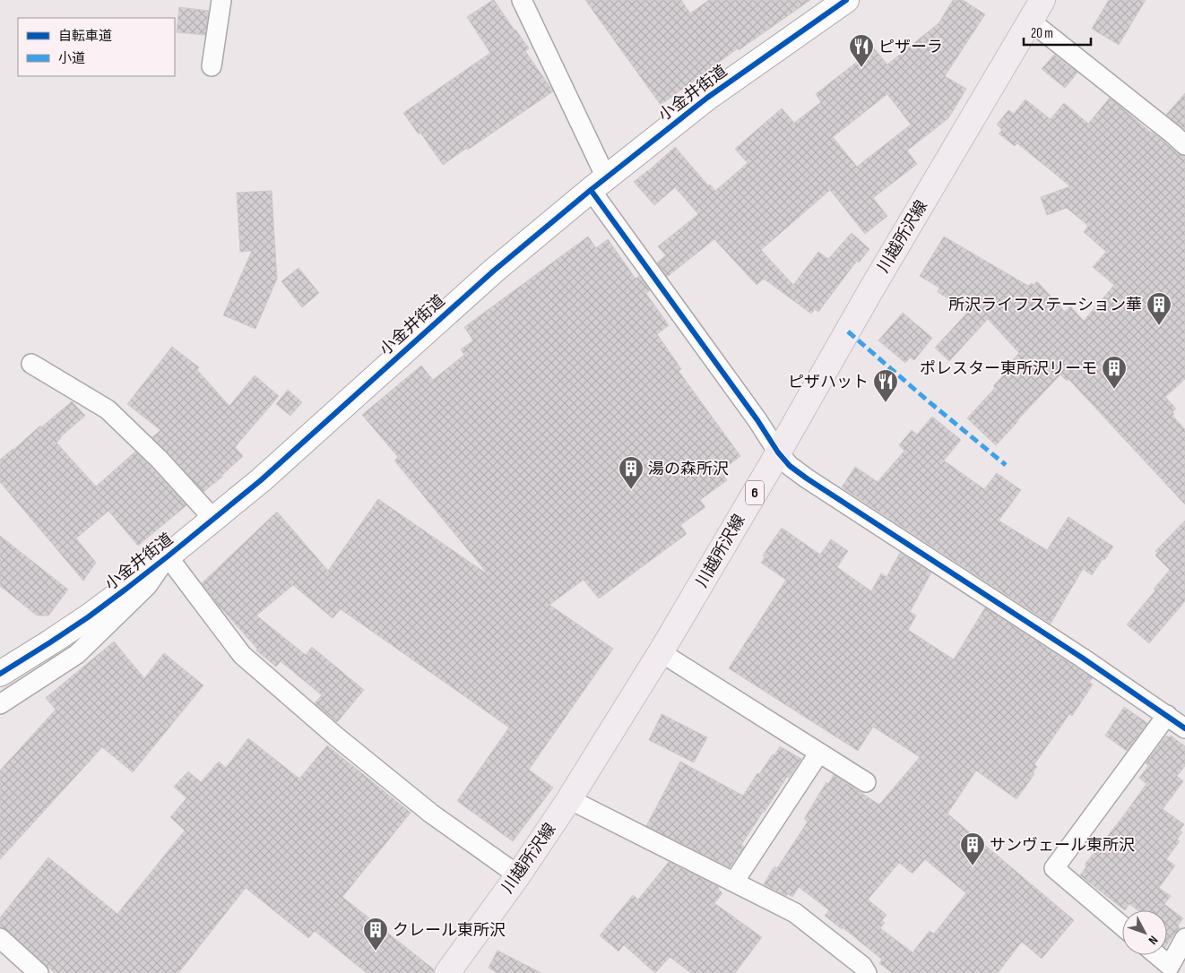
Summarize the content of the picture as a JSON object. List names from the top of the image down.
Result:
{
  "streets": {
    "main road": ["川越所沢線", "6"],
    "street": ["小金井街道"]
  },
  "places": {
    "restaurant": ["ピザーラ", "ピザハット"],
    "building": [
      "所沢ライフステーション華",
      "ポレスター東所沢リーモ",
      "湯の森所沢",
      "サンヴェール東所沢",
      "クレール東所沢"
    ]
  },
  "legend": ["自転車道", "小道"],
  "scale_bar": "20 m",
  "north": "bottom right"
}
